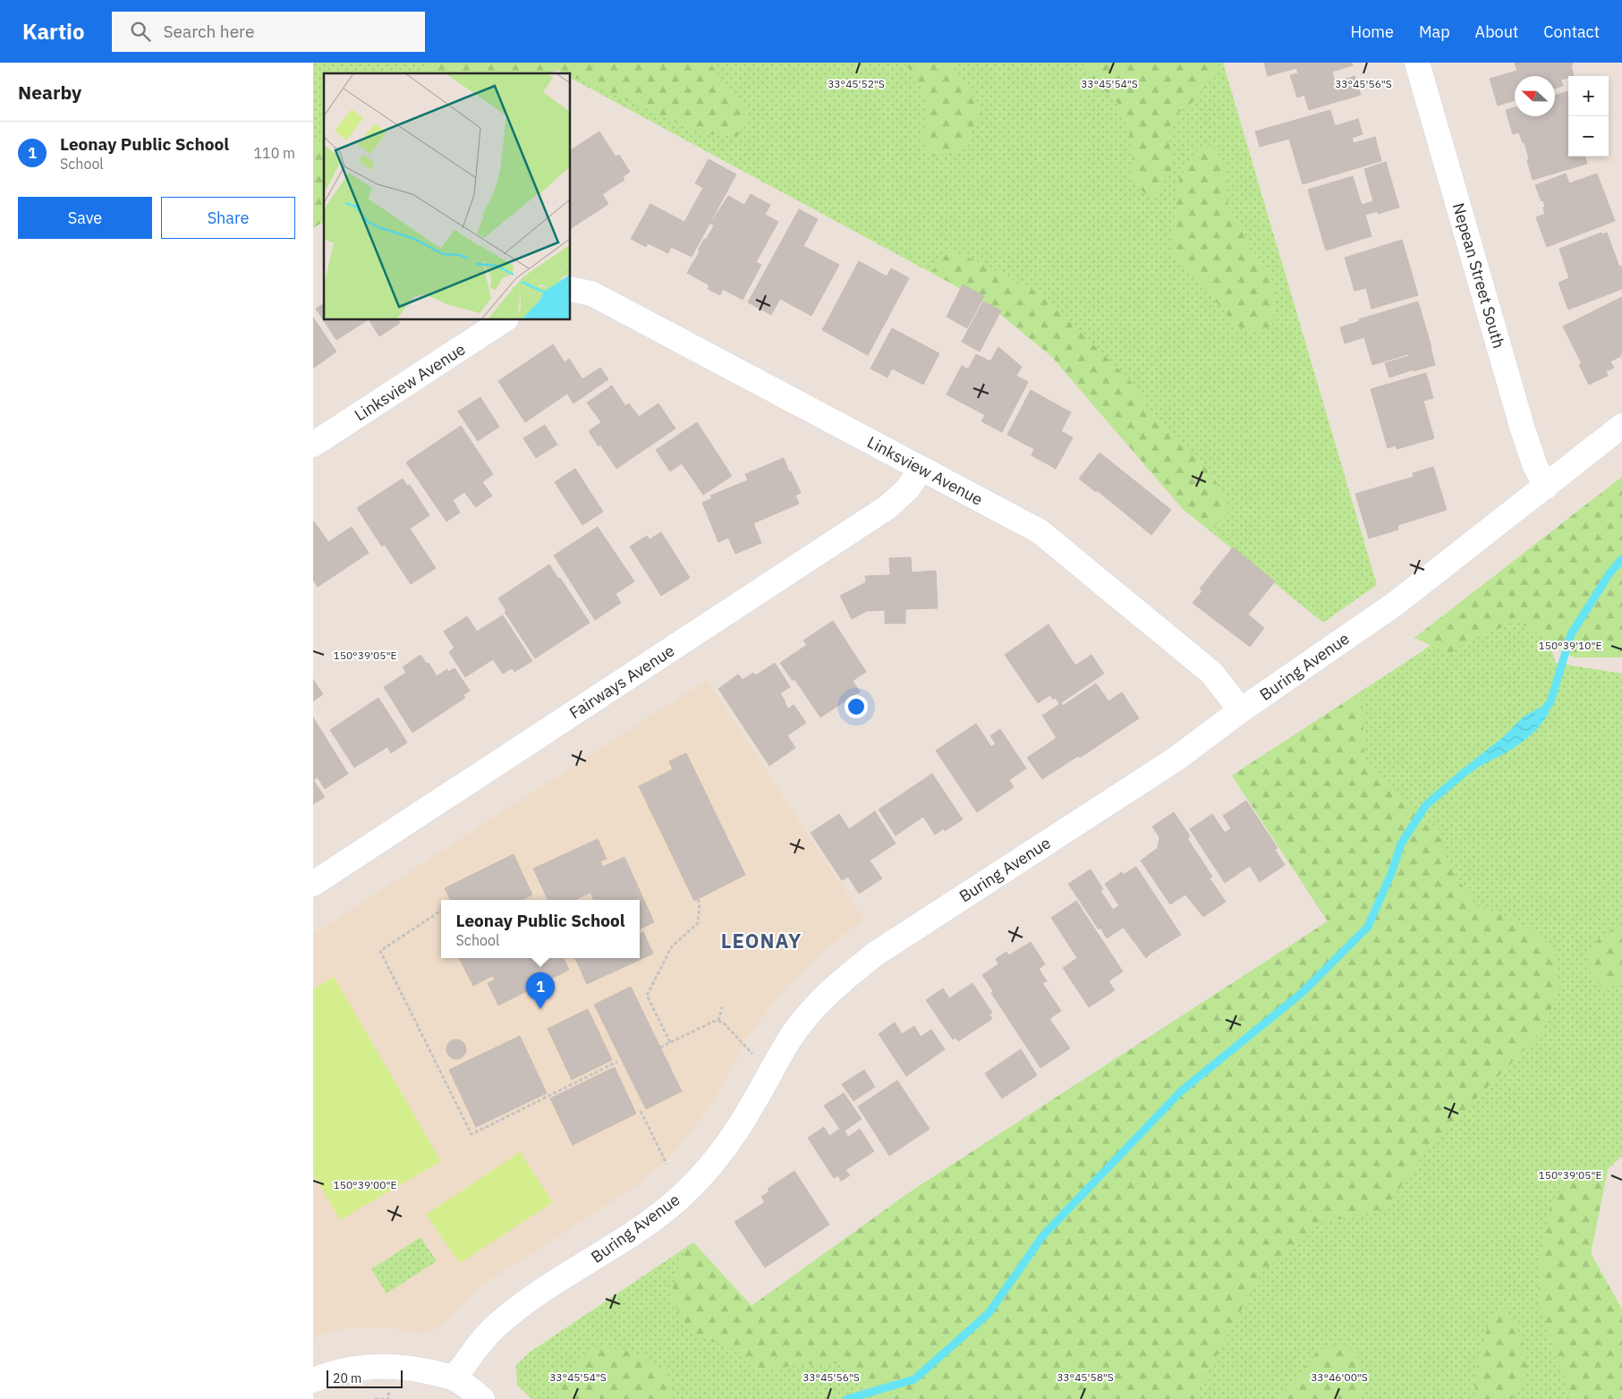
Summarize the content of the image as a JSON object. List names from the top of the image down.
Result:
{
  "streets": {
    "street": [
      "Nepean Street South",
      "Linksview Avenue",
      "Buring Avenue",
      "Fairways Avenue"
    ]
  },
  "crossings": [
    ["Nepean Street South", "Buring Avenue"],
    ["Linksview Avenue", "Buring Avenue"],
    ["Linksview Avenue", "Fairways Avenue"]
  ],
  "districts": ["LEONAY"],
  "scale_bar": "20 m",
  "north": "left",
  "page": {
    "header": "Kartio",
    "search": "Search here",
    "nav": [
      "Home",
      "Map",
      "About",
      "Contact"
    ],
    "heading": "Nearby",
    "map_buttons": ["+", "−"],
    "list": [
      {
        "mark": "1",
        "name": "Leonay Public School",
        "note": "School",
        "value": "110 m"
      }
    ],
    "buttons": ["Save", "Share"],
    "popup": ["Leonay Public School", "School"],
    "pins": "1",
    "scale": "20 m"
  },
  "coordinates": [
    "33°45'52\"S",
    "33°45'54\"S",
    "33°45'56\"S",
    "150°39'10\"E",
    "150°39'05\"E",
    "150°39'00\"E",
    "33°45'58\"S",
    "33°46'00\"S"
  ]
}
